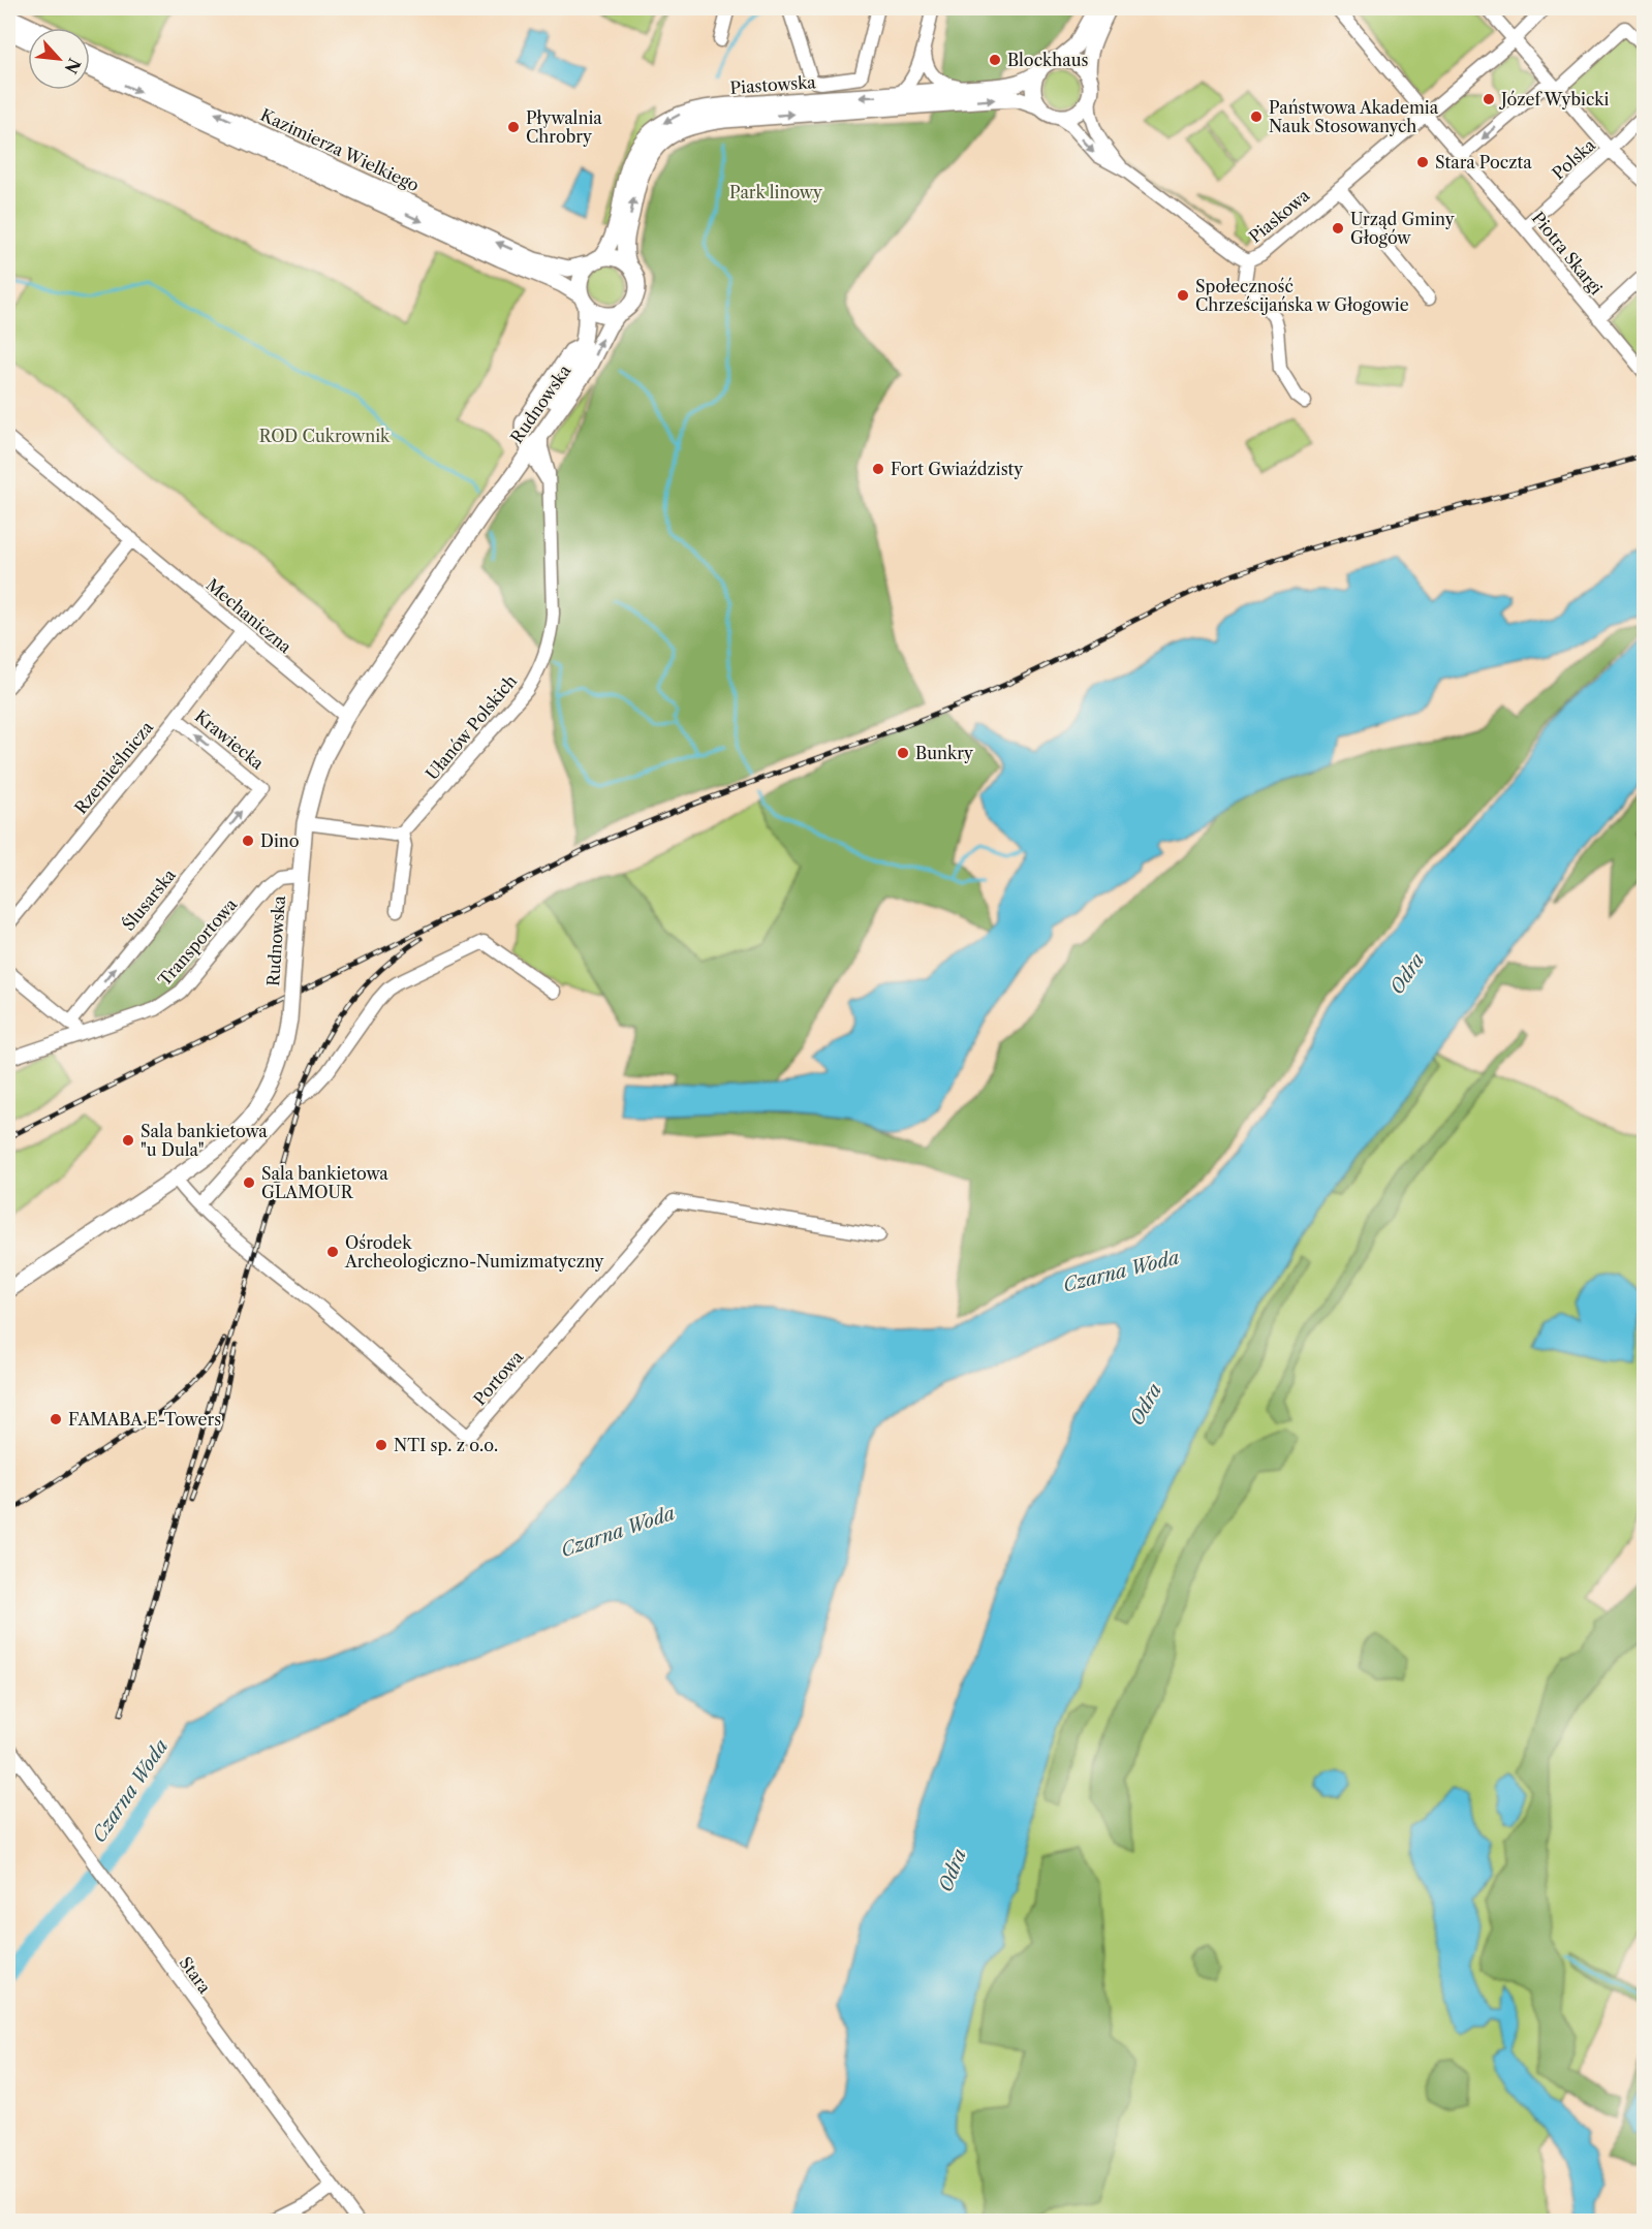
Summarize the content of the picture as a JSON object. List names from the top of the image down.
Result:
{
  "streets": {
    "main road": ["Piastowska", "Kazimierza Wielkiego", "Rudnowska"],
    "street": [
      "Polska",
      "Piaskowa",
      "Piotra Skargi",
      "Mechaniczna",
      "Ułanów Polskich",
      "Krawiecka",
      "Rzemieślnicza",
      "Ślusarska",
      "Transportowa",
      "Portowa",
      "Stara"
    ]
  },
  "crossings": [
    ["Piastowska", "Kazimierza Wielkiego"],
    ["Piastowska", "Rudnowska"],
    ["Kazimierza Wielkiego", "Rudnowska"],
    ["Polska", "Piotra Skargi"],
    ["Piaskowa", "Piotra Skargi"],
    ["Rudnowska", "Mechaniczna"],
    ["Rudnowska", "Ułanów Polskich"],
    ["Rudnowska", "Transportowa"],
    ["Rudnowska", "Portowa"],
    ["Mechaniczna", "Rzemieślnicza"],
    ["Krawiecka", "Rzemieślnicza"],
    ["Krawiecka", "Ślusarska"]
  ],
  "one_way": ["Krawiecka", "Ślusarska"],
  "water": ["Odra", "Czarna Woda"],
  "parks": ["Park linowy", "ROD Cukrownik"],
  "places": [
    "Blockhaus",
    "Józef Wybicki",
    "Państwowa Akademia Nauk Stosowanych",
    "Pływalnia Chrobry",
    "Stara Poczta",
    "Urząd Gminy Głogów",
    "Społeczność Chrześcijańska w Głogowie",
    "Fort Gwiaździsty",
    "Bunkry",
    "Dino",
    "Sala bankietowa \"u Dula\"",
    "Sala bankietowa GLAMOUR",
    "Ośrodek Archeologiczno-Numizmatyczny",
    "FAMABA E-Towers",
    "NTI sp. z o.o."
  ],
  "north": "bottom right"
}
